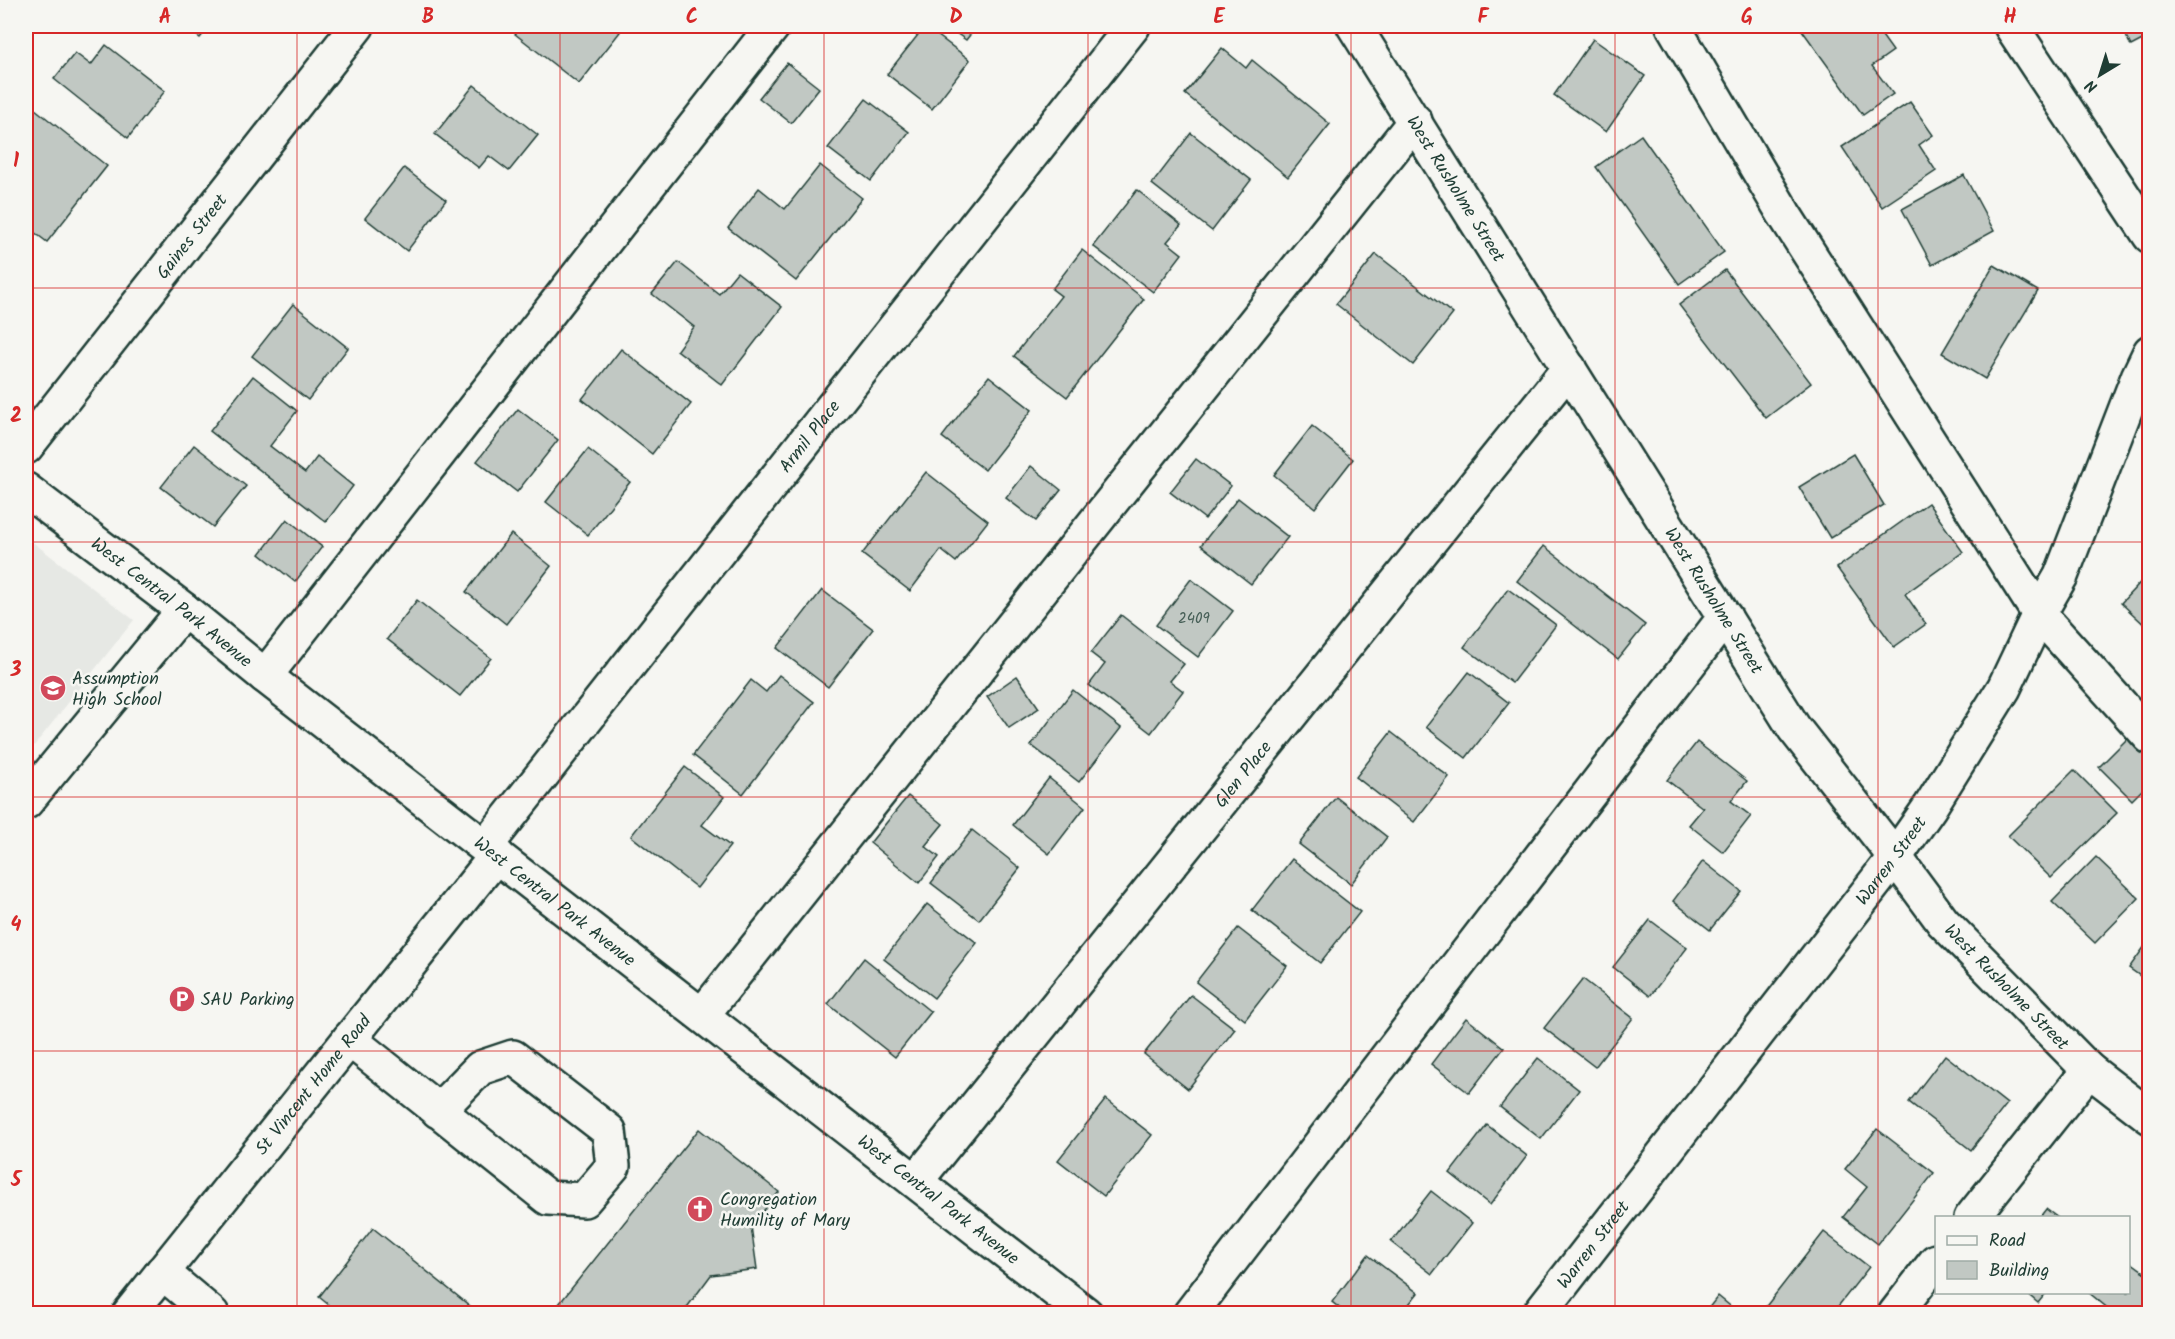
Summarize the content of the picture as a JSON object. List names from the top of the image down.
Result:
{
  "streets": {
    "street": [
      "West Rusholme Street",
      "Gaines Street",
      "Armil Place",
      "West Central Park Avenue",
      "Glen Place",
      "Warren Street",
      "St Vincent Home Road"
    ]
  },
  "crossings": [
    ["West Rusholme Street", "Glen Place"],
    ["West Rusholme Street", "Warren Street"],
    ["Armil Place", "West Central Park Avenue"],
    ["Armil Place", "St Vincent Home Road"],
    ["West Central Park Avenue", "Glen Place"],
    ["West Central Park Avenue", "St Vincent Home Road"]
  ],
  "places": {
    "school or university": ["Assumption High School"],
    "parking": ["SAU Parking"],
    "church": ["Congregation Humility of Mary"]
  },
  "house_numbers": ["2409"],
  "legend": ["Road", "Building"],
  "north": "bottom left",
  "grid": {
    "columns": [
      "A",
      "B",
      "C",
      "D",
      "E",
      "F",
      "G",
      "H"
    ],
    "rows": [
      "1",
      "2",
      "3",
      "4",
      "5"
    ]
  }
}
